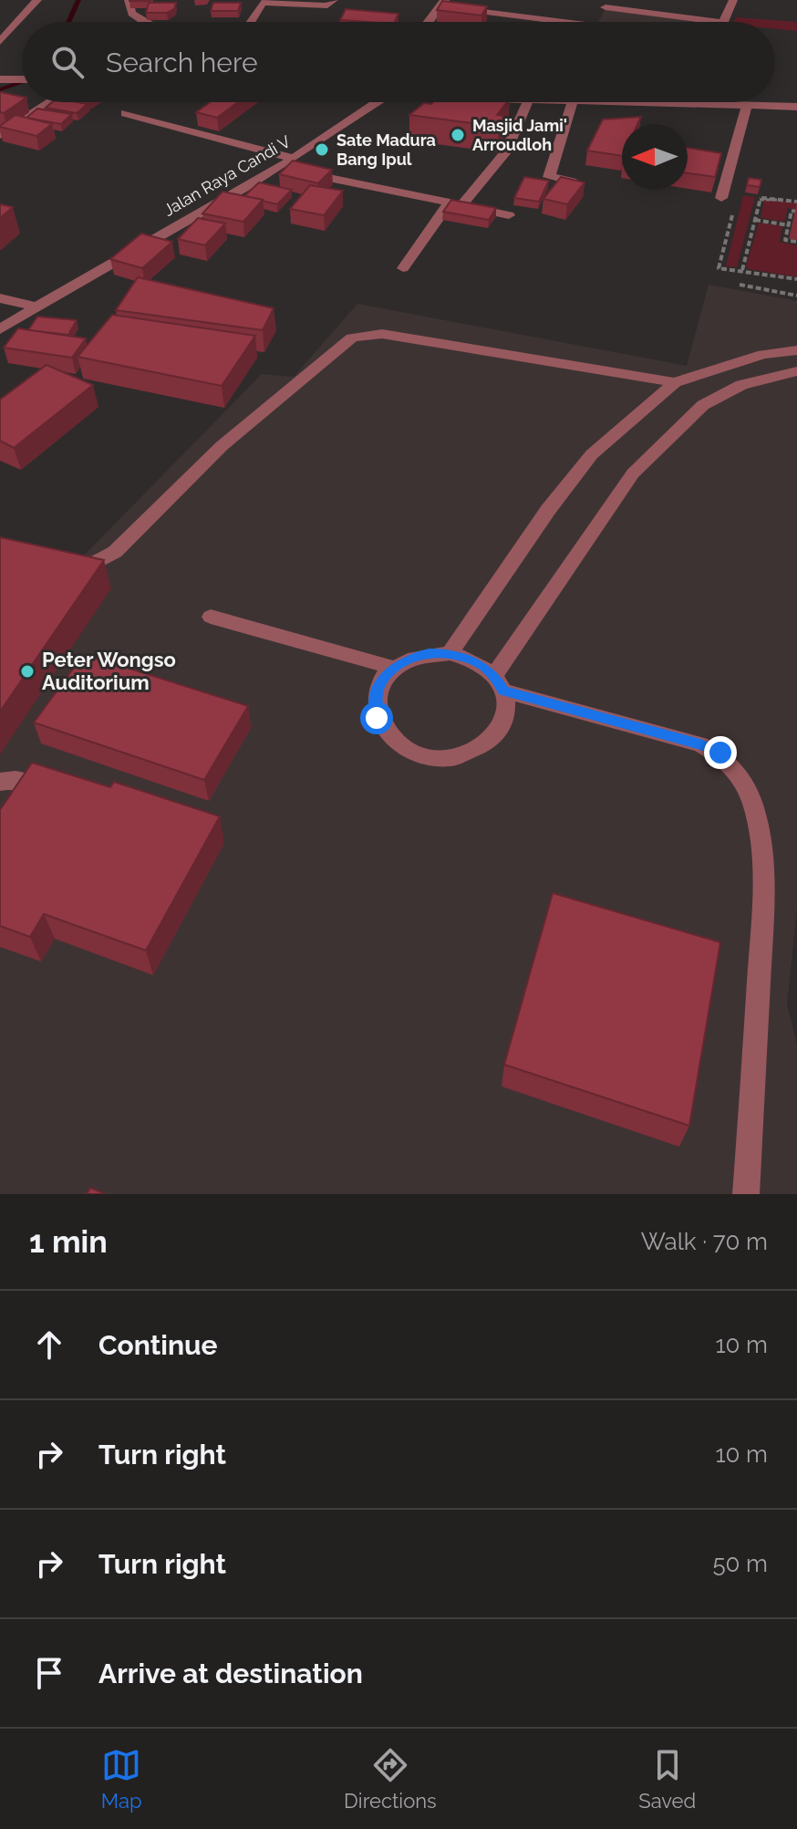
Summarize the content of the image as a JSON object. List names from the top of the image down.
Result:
{
  "streets": {
    "street": ["Jalan Raya Candi V"]
  },
  "places": ["Masjid Jami' Arroudloh", "Sate Madura Bang Ipul", "Peter Wongso Auditorium"],
  "north": "left",
  "page": {
    "search": "Search here",
    "heading": ["1 min", "Walk · 70 m"],
    "list": [
      ["Continue", "10 m"],
      ["Turn right", "10 m"],
      ["Turn right", "50 m"],
      "Arrive at destination"
    ],
    "nav": ["Map", "Directions", "Saved"]
  }
}
